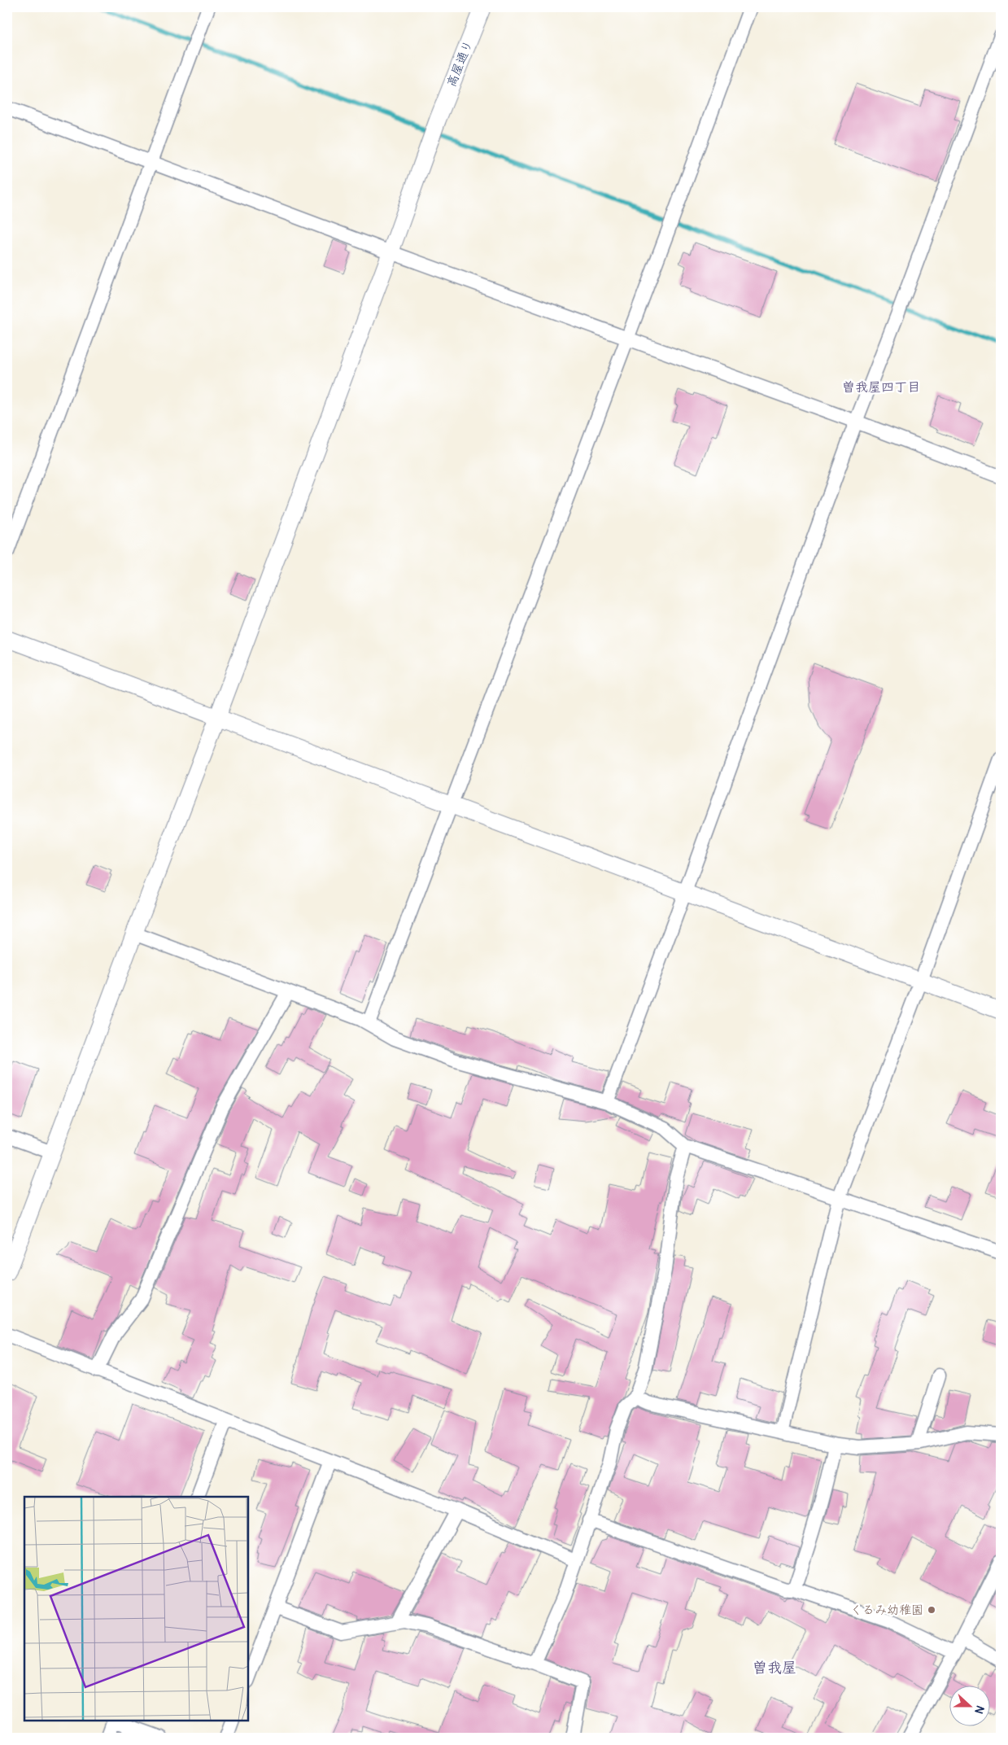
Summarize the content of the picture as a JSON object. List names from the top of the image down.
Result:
{
  "streets": {
    "street": ["高屋通り"]
  },
  "districts": ["曽我屋四丁目", "曽我屋"],
  "places": ["くるみ幼稚園"],
  "north": "right"
}
